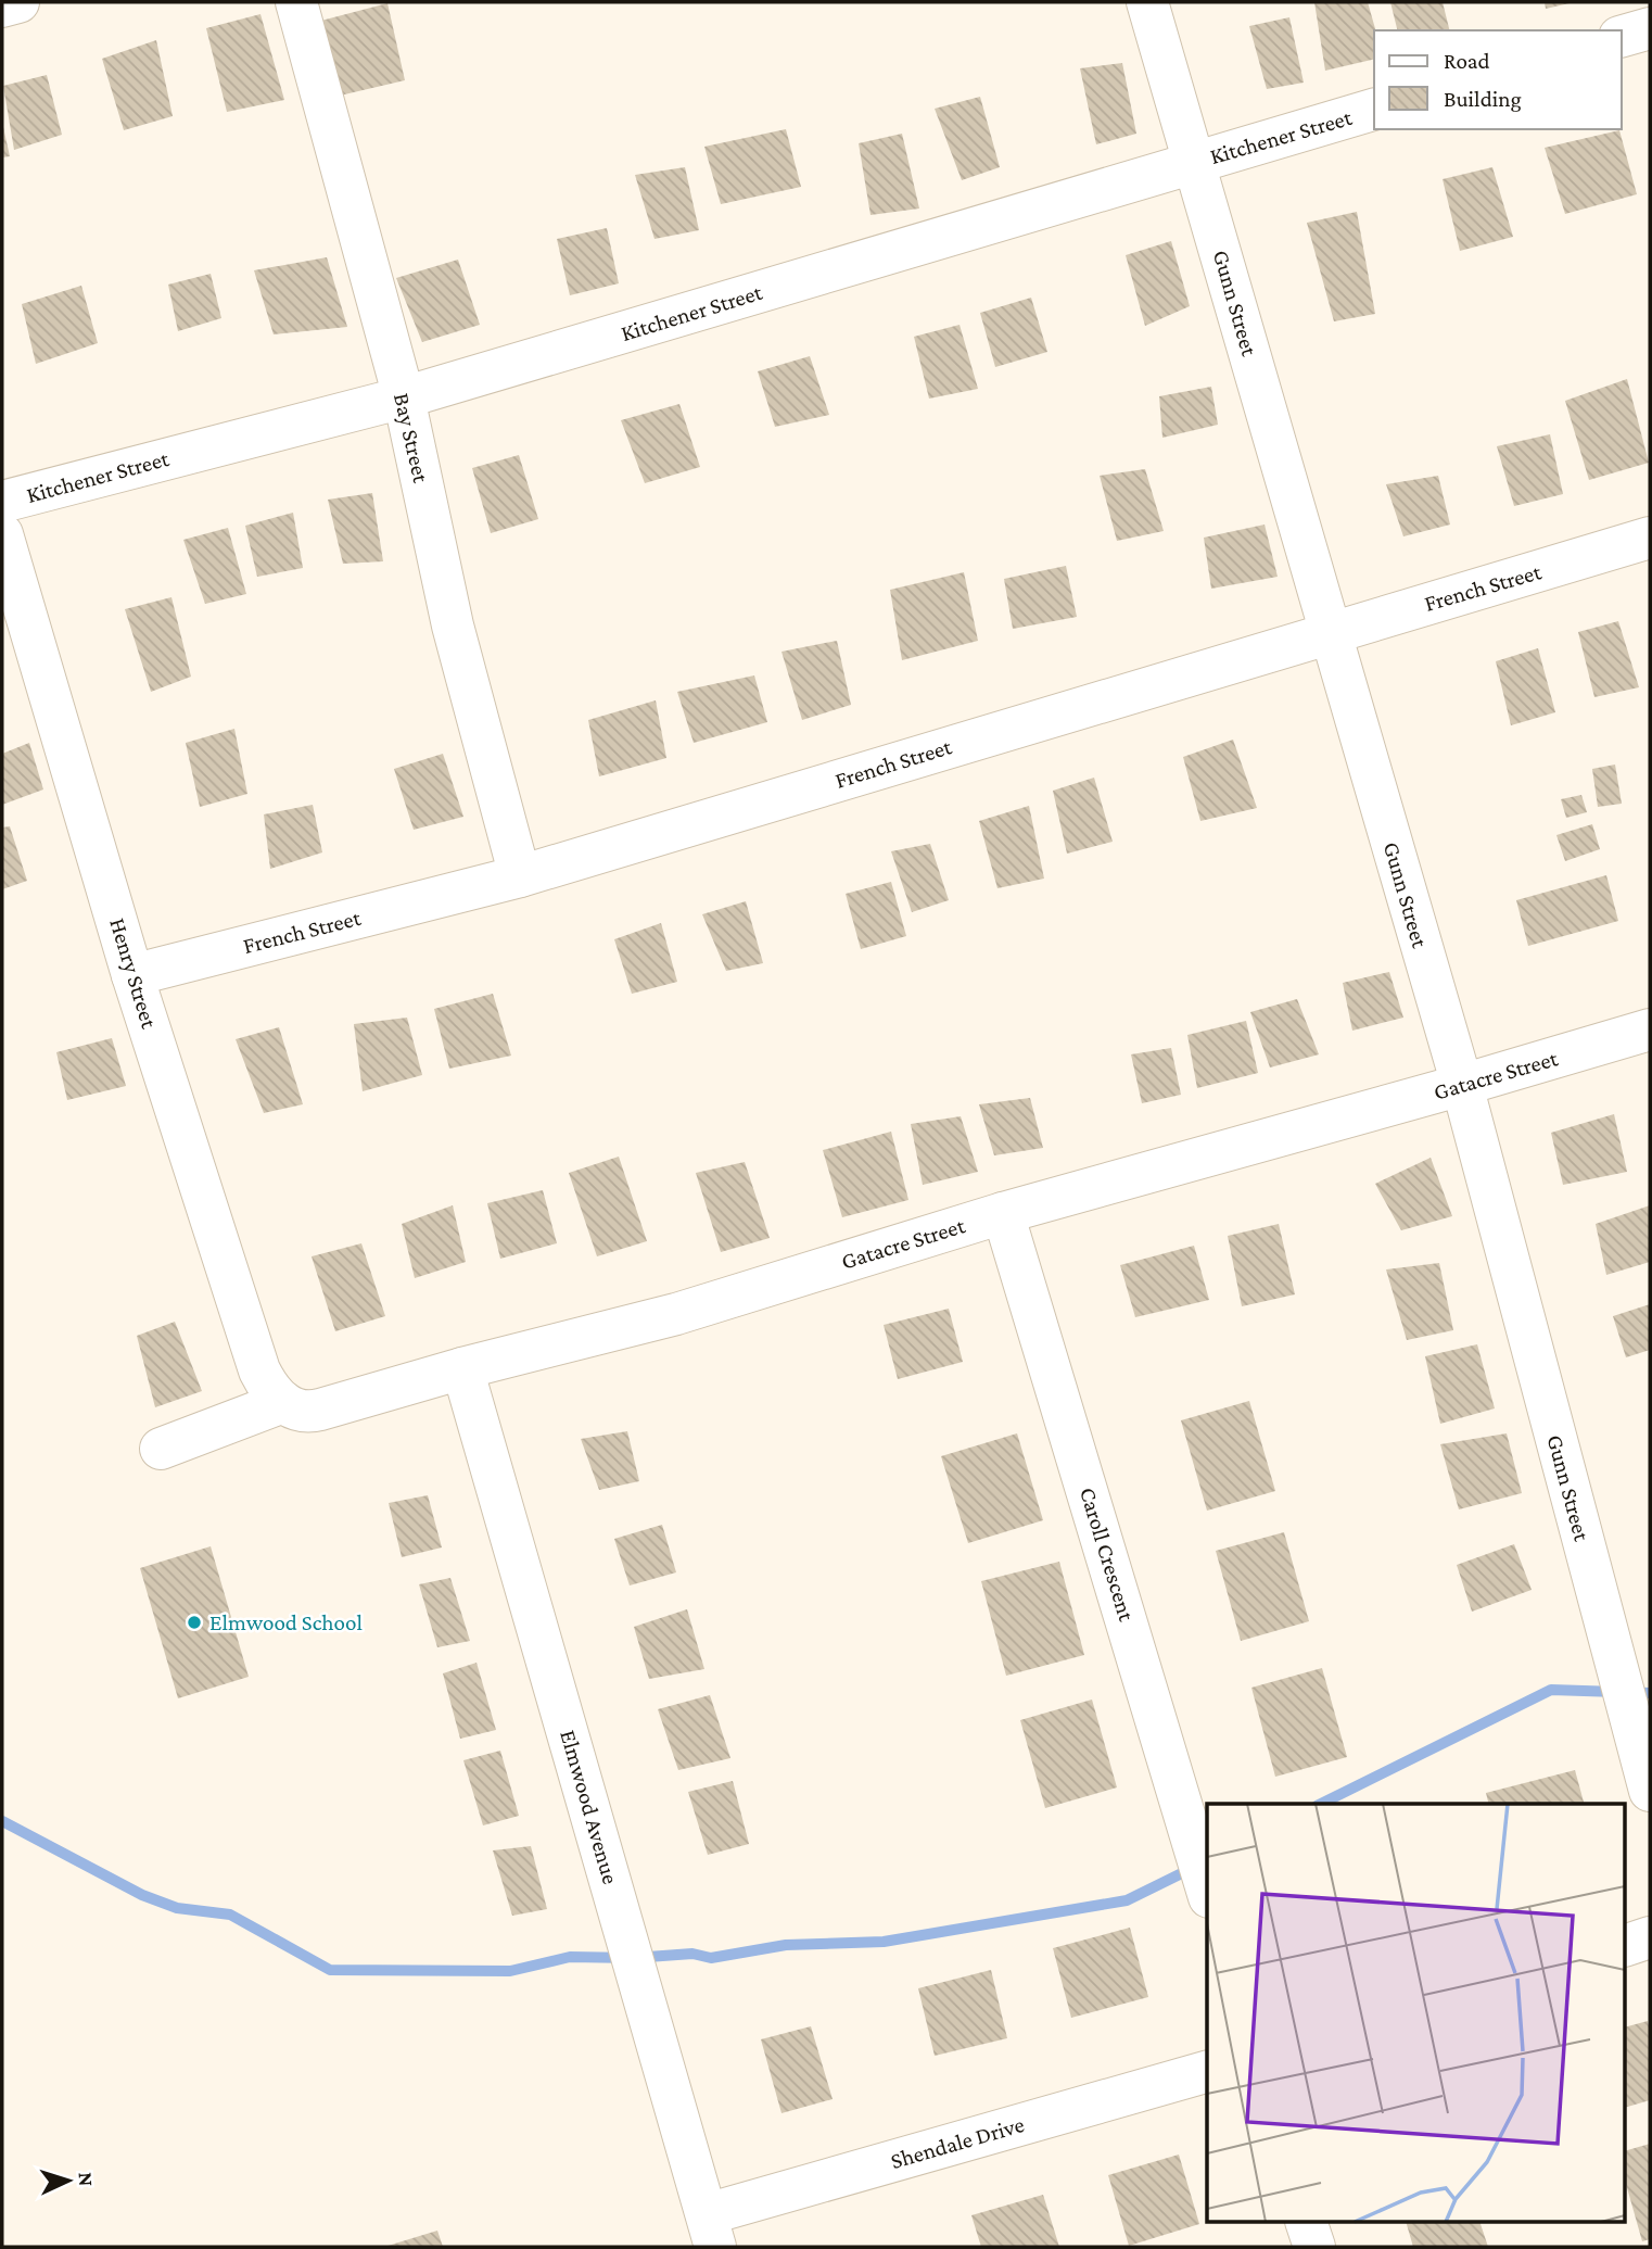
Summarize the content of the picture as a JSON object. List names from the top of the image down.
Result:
{
  "streets": {
    "street": [
      "Kitchener Street",
      "Gunn Street",
      "Bay Street",
      "French Street",
      "Henry Street",
      "Gatacre Street",
      "Caroll Crescent",
      "Elmwood Avenue",
      "Shendale Drive"
    ]
  },
  "crossings": [
    ["Kitchener Street", "Gunn Street"],
    ["Kitchener Street", "Bay Street"],
    ["Gunn Street", "French Street"],
    ["Gunn Street", "Gatacre Street"],
    ["Bay Street", "French Street"],
    ["French Street", "Henry Street"],
    ["Henry Street", "Gatacre Street"],
    ["Gatacre Street", "Caroll Crescent"],
    ["Gatacre Street", "Elmwood Avenue"],
    ["Elmwood Avenue", "Shendale Drive"]
  ],
  "places": ["Elmwood School"],
  "legend": ["Road", "Building"],
  "north": "right"
}
